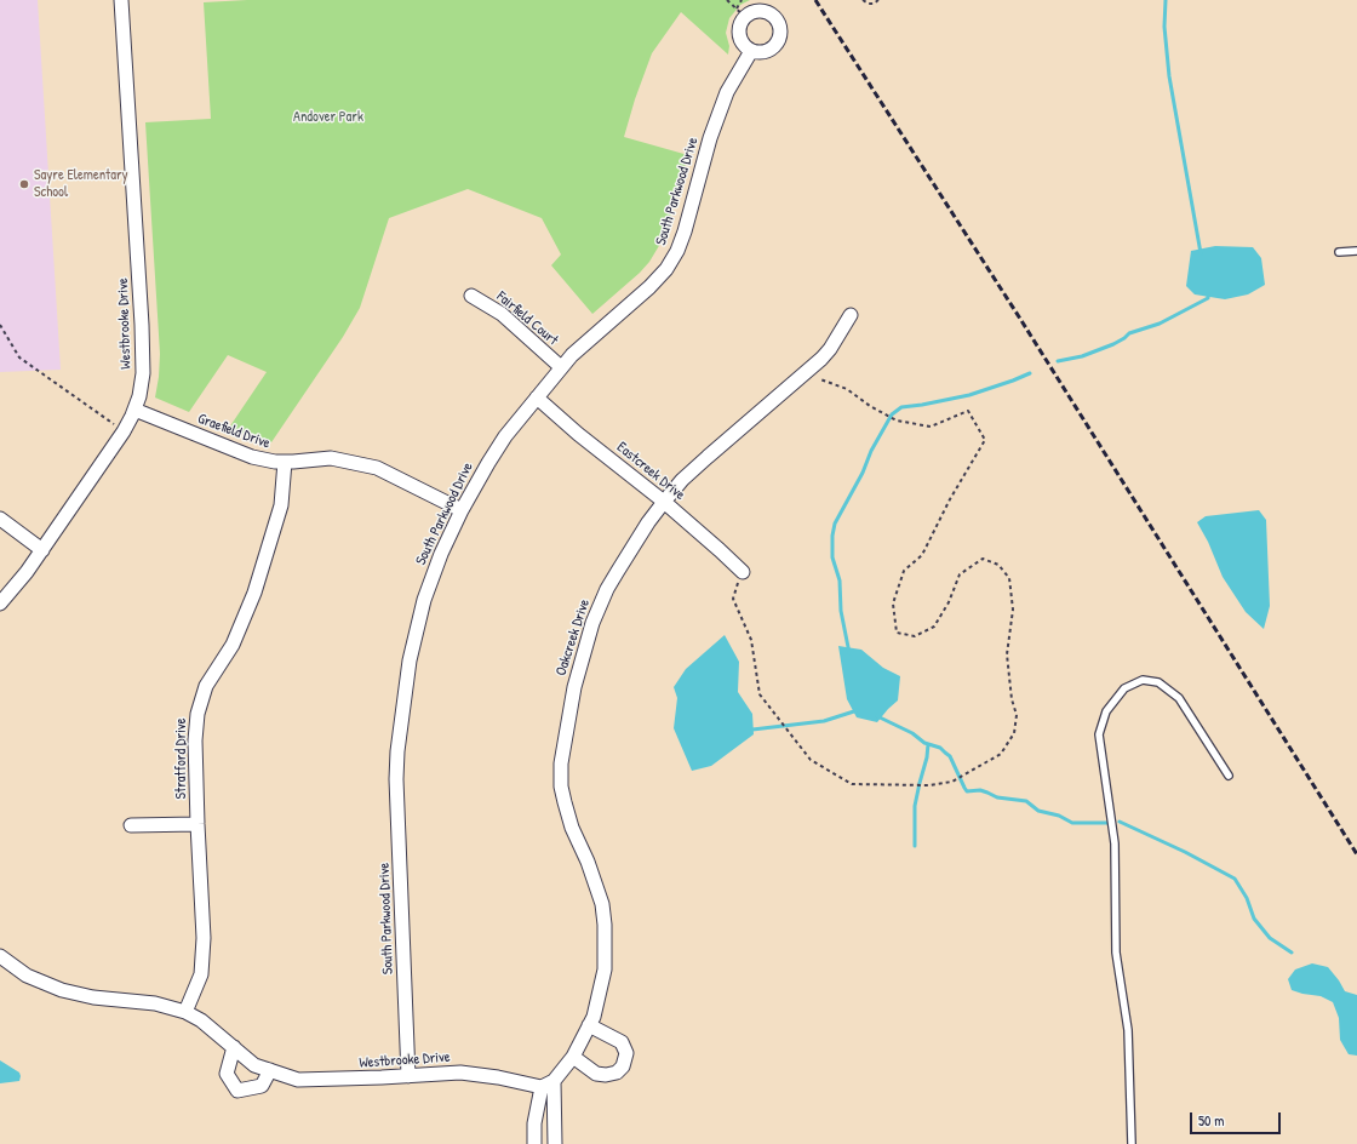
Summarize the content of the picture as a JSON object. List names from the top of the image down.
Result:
{
  "streets": {
    "street": [
      "South Parkwood Drive",
      "Fairfield Court",
      "Westbrooke Drive",
      "Graefield Drive",
      "Eastcreek Drive",
      "Oakcreek Drive",
      "Stratford Drive"
    ]
  },
  "crossings": [
    ["South Parkwood Drive", "Fairfield Court"],
    ["South Parkwood Drive", "Westbrooke Drive"],
    ["South Parkwood Drive", "Graefield Drive"],
    ["South Parkwood Drive", "Eastcreek Drive"],
    ["Westbrooke Drive", "Graefield Drive"],
    ["Westbrooke Drive", "Oakcreek Drive"],
    ["Westbrooke Drive", "Stratford Drive"],
    ["Graefield Drive", "Stratford Drive"],
    ["Eastcreek Drive", "Oakcreek Drive"]
  ],
  "parks": ["Andover Park"],
  "places": ["Sayre Elementary School"],
  "scale_bar": "50 m"
}
